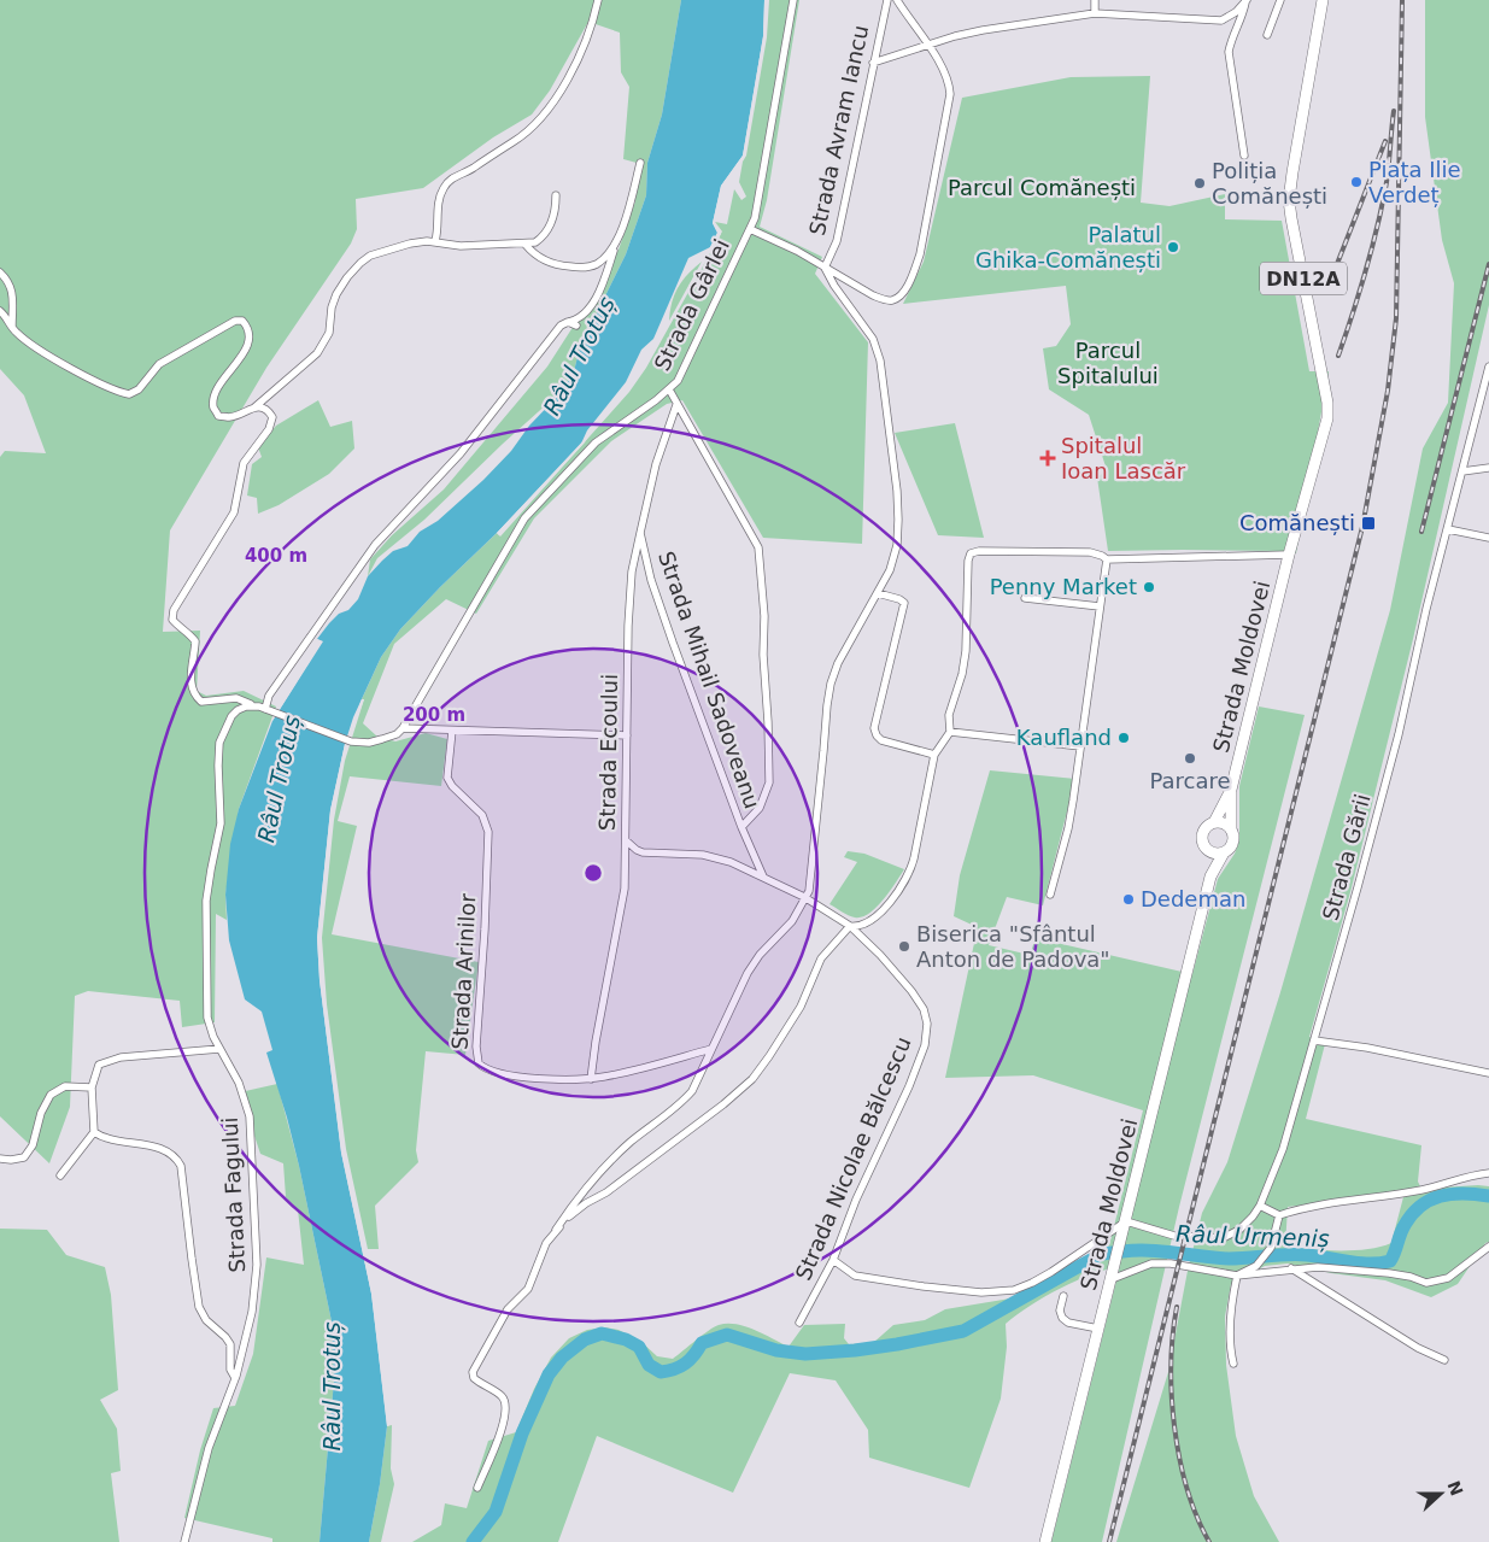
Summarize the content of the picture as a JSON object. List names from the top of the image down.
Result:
{
  "streets": {
    "main road": ["DN12A", "Strada Moldovei"],
    "street": [
      "Strada Avram Iancu",
      "Strada Gârlei",
      "Strada Mihail Sadoveanu",
      "Strada Ecoului",
      "Strada Gării",
      "Strada Arinilor",
      "Strada Nicolae Bălcescu",
      "Strada Fagului"
    ]
  },
  "crossings": [
    ["DN12A", "Strada Moldovei"],
    ["Strada Gârlei", "Strada Mihail Sadoveanu"],
    ["Strada Moldovei", "Strada Gării"],
    ["Strada Mihail Sadoveanu", "Strada Ecoului"],
    ["Strada Mihail Sadoveanu", "Strada Nicolae Bălcescu"],
    ["Strada Ecoului", "Strada Arinilor"],
    ["Strada Ecoului", "Strada Nicolae Bălcescu"]
  ],
  "water": ["Râul Trotuș", "Râul Urmeniș"],
  "parks": ["Parcul Comănești", "Parcul Spitalului"],
  "places": {
    "other": [
      "Piața Ilie Verdeț",
      "Poliția Comănești",
      "Palatul Ghika-Comănești",
      "Penny Market",
      "Kaufland",
      "Parcare",
      "Dedeman",
      "Biserica \"Sfântul Anton de Padova\""
    ],
    "health": ["Spitalul Ioan Lascăr"],
    "transit": ["Comănești"]
  },
  "north": "right",
  "rings": ["400 m", "200 m"]
}
